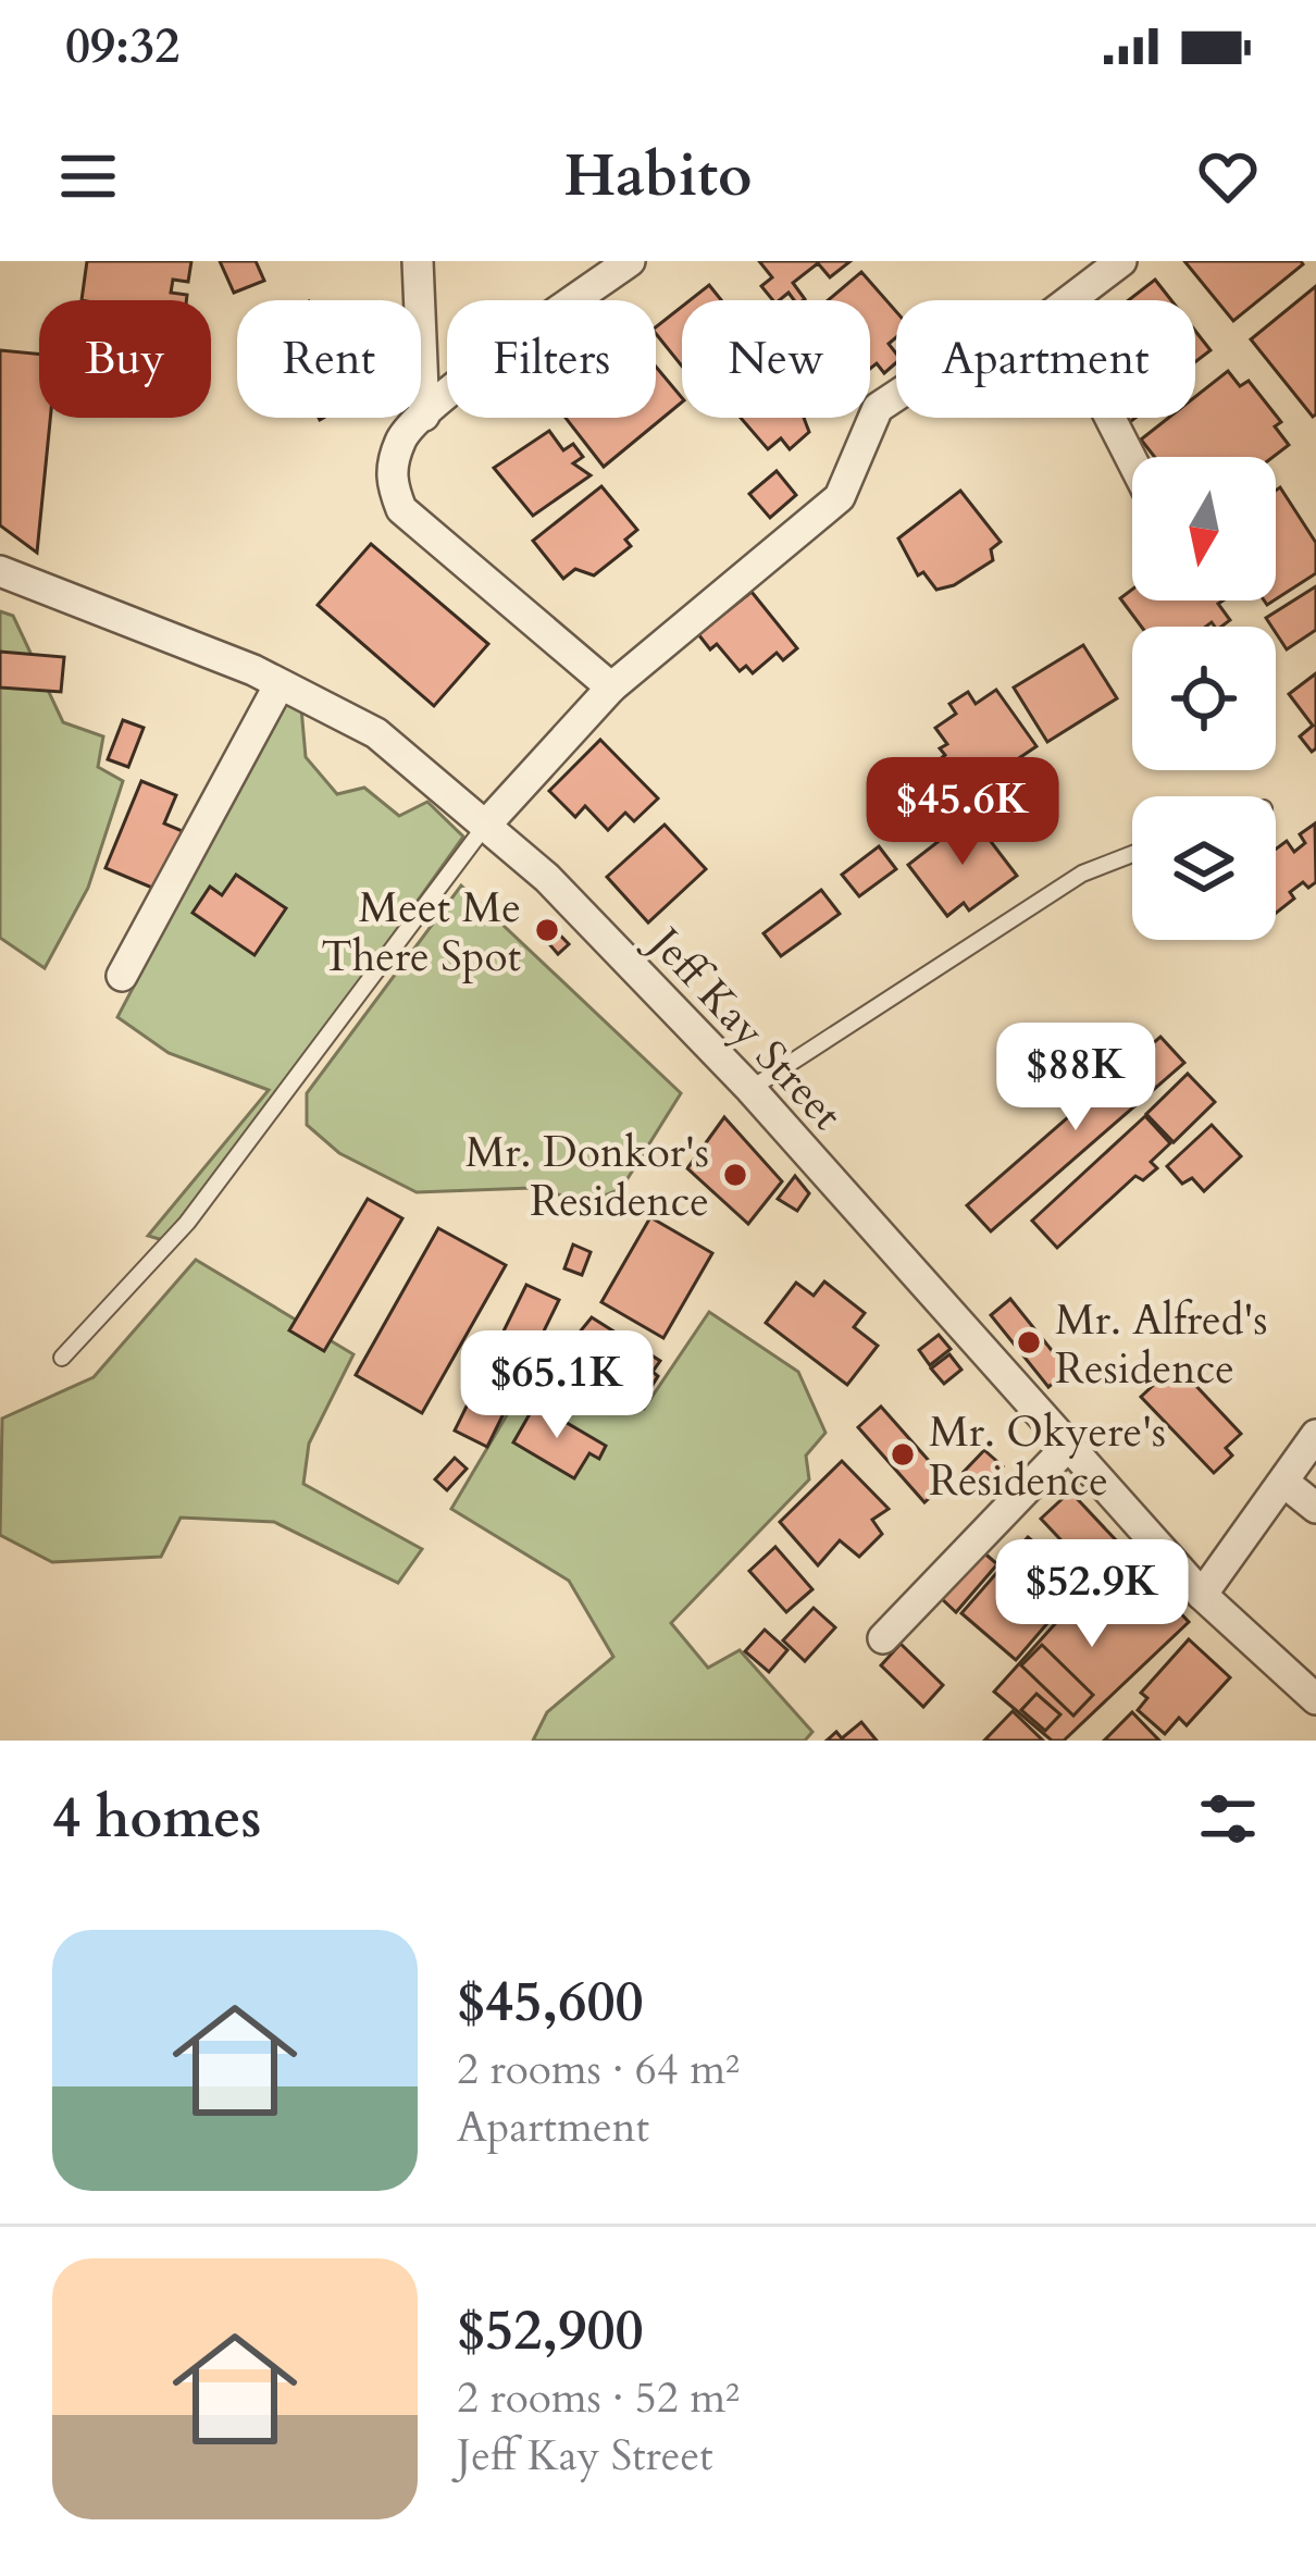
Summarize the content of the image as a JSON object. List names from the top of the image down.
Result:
{
  "streets": {
    "street": ["Jeff Kay Street"]
  },
  "places": [
    "Meet Me There Spot",
    "Mr. Donkor's Residence",
    "Mr. Alfred's Residence",
    "Mr. Okyere's Residence"
  ],
  "north": "bottom",
  "page": {
    "status": "09:32",
    "header": "Habito",
    "chip": [
      "Buy",
      "Rent",
      "Filters",
      "New",
      "Apartment"
    ],
    "price": [
      "$45.6K",
      "$88K",
      "$65.1K",
      "$52.9K"
    ],
    "heading": "4 homes",
    "list": [
      {
        "name": "$45,600",
        "note": "2 rooms · 64 m² · Apartment"
      },
      {
        "name": "$52,900",
        "note": "2 rooms · 52 m² · Jeff Kay Street"
      }
    ]
  }
}
